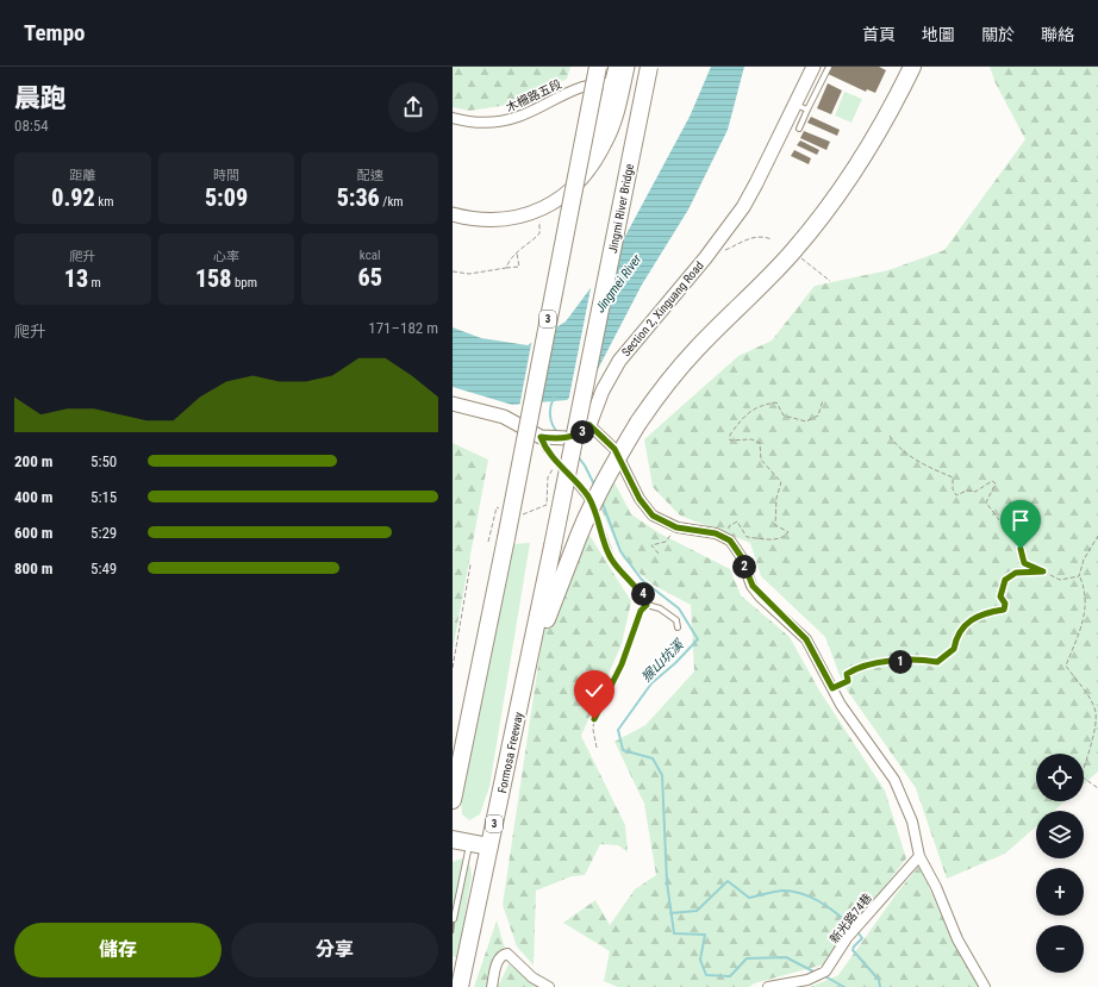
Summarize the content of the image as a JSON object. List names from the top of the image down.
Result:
{
  "streets": {
    "highway": ["Jingmi River Bridge", "3", "Formosa Freeway"],
    "street": ["木柵路五段", "Section 2, Xinguang Road", "新光路74巷"]
  },
  "crossings": [
    ["Jingmi River Bridge", "Formosa Freeway"]
  ],
  "water": ["Jingmei River", "猴山坑溪"],
  "page": {
    "header": "Tempo",
    "nav": [
      "首頁",
      "地圖",
      "關於",
      "聯絡"
    ],
    "heading": ["晨跑", "08:54"],
    "stats": [
      ["距離", "0.92 km"],
      ["時間", "5:09"],
      ["配速", "5:36 /km"],
      ["爬升", "13 m"],
      ["心率", "158 bpm"],
      ["kcal", "65"]
    ],
    "chart": ["爬升", "171–182 m"],
    "pins": [
      "3",
      "2",
      "4",
      "1"
    ],
    "list": [
      {
        "name": "200 m",
        "note": "5:50"
      },
      {
        "name": "400 m",
        "note": "5:15"
      },
      {
        "name": "600 m",
        "note": "5:29"
      },
      {
        "name": "800 m",
        "note": "5:49"
      }
    ],
    "map_buttons": ["+", "−"],
    "buttons": ["儲存", "分享"]
  }
}
